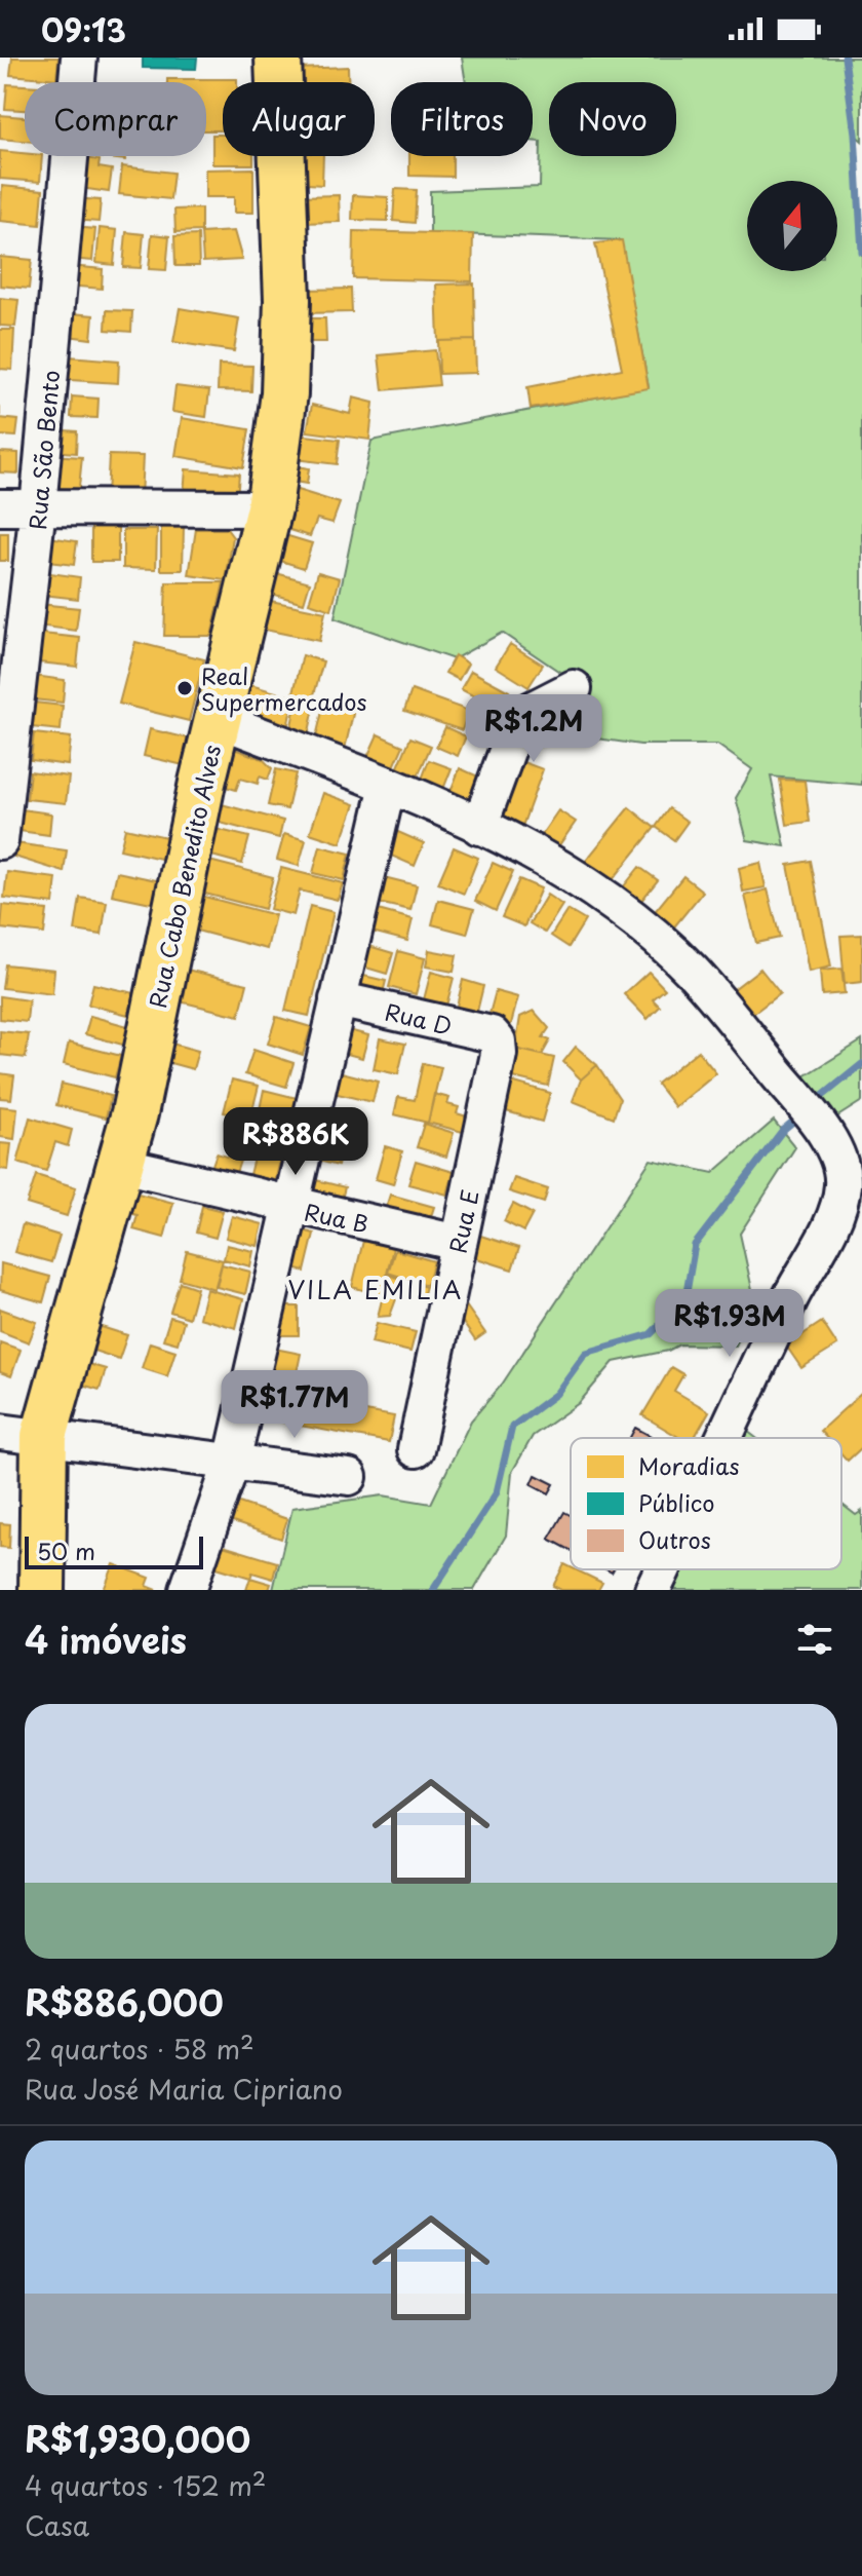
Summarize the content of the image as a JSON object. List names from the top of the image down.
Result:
{
  "streets": {
    "main road": ["Rua Cabo Benedito Alves"],
    "street": [
      "Rua São Bento",
      "Rua D",
      "Rua B",
      "Rua E"
    ]
  },
  "crossings": [
    ["Rua Cabo Benedito Alves", "Rua B"],
    ["Rua D", "Rua E"],
    ["Rua B", "Rua E"]
  ],
  "districts": ["VILA EMILIA"],
  "places": ["Real Supermercados"],
  "legend": ["Moradias", "Público", "Outros"],
  "scale_bar": "50 m",
  "north": "top",
  "page": {
    "status": "09:13",
    "chip": [
      "Comprar",
      "Alugar",
      "Filtros",
      "Novo"
    ],
    "price": [
      "R$1.2M",
      "R$886K",
      "R$1.93M",
      "R$1.77M"
    ],
    "scale": "50 m",
    "heading": "4 imóveis",
    "list": [
      {
        "name": "R$886,000",
        "note": "2 quartos · 58 m² · Rua José Maria Cipriano"
      },
      {
        "name": "R$1,930,000",
        "note": "4 quartos · 152 m² · Casa"
      }
    ]
  }
}
